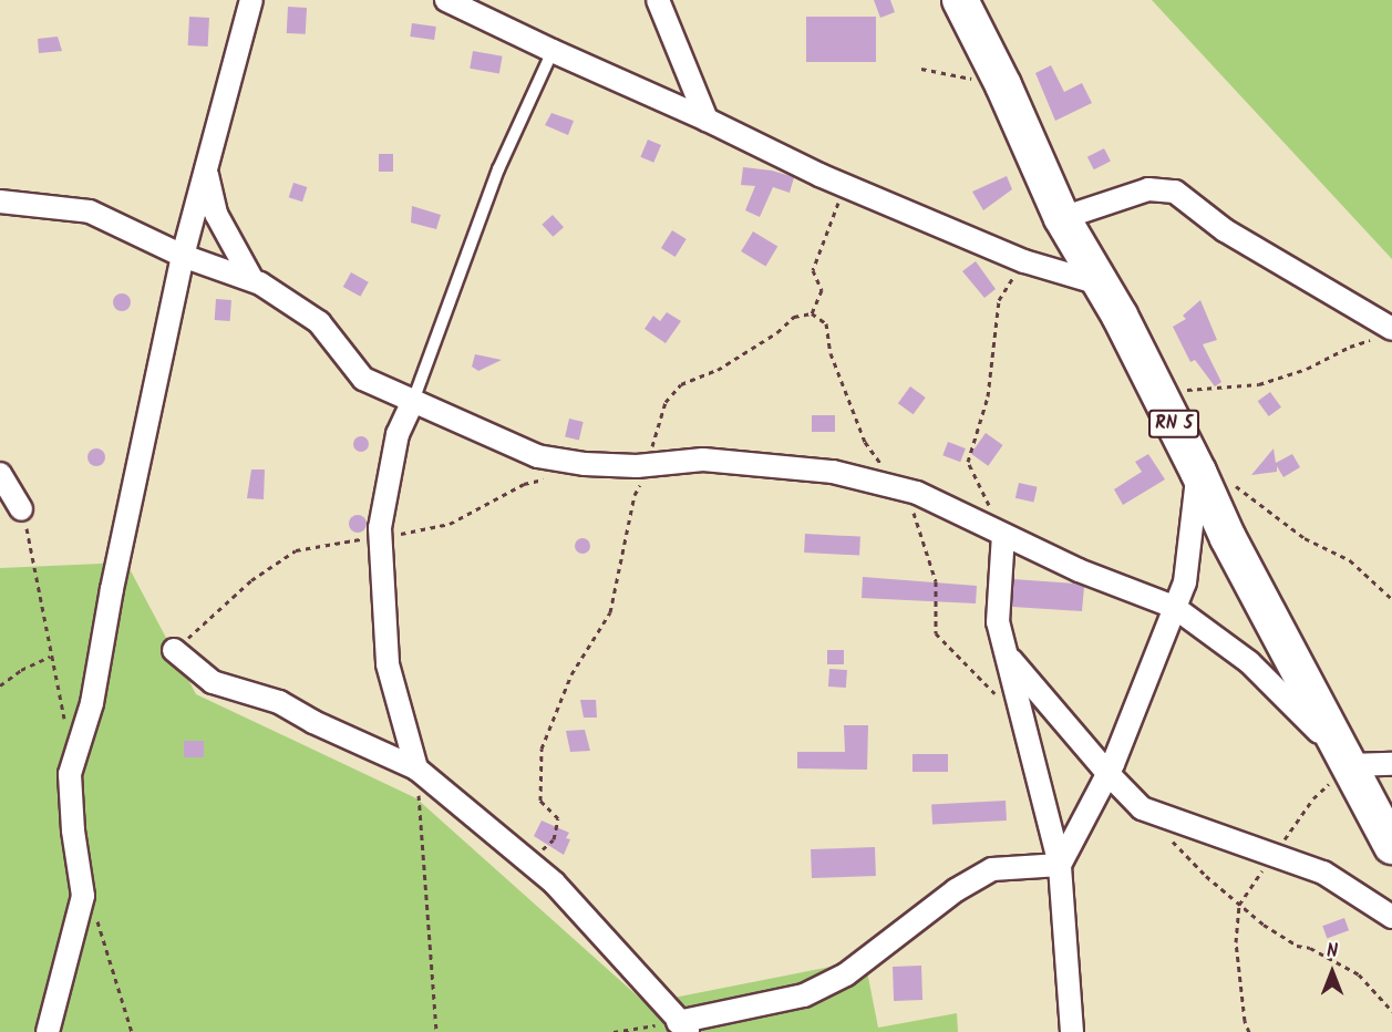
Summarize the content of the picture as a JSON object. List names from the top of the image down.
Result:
{
  "streets": {
    "main road": ["RN 5"]
  },
  "north": "top"
}
